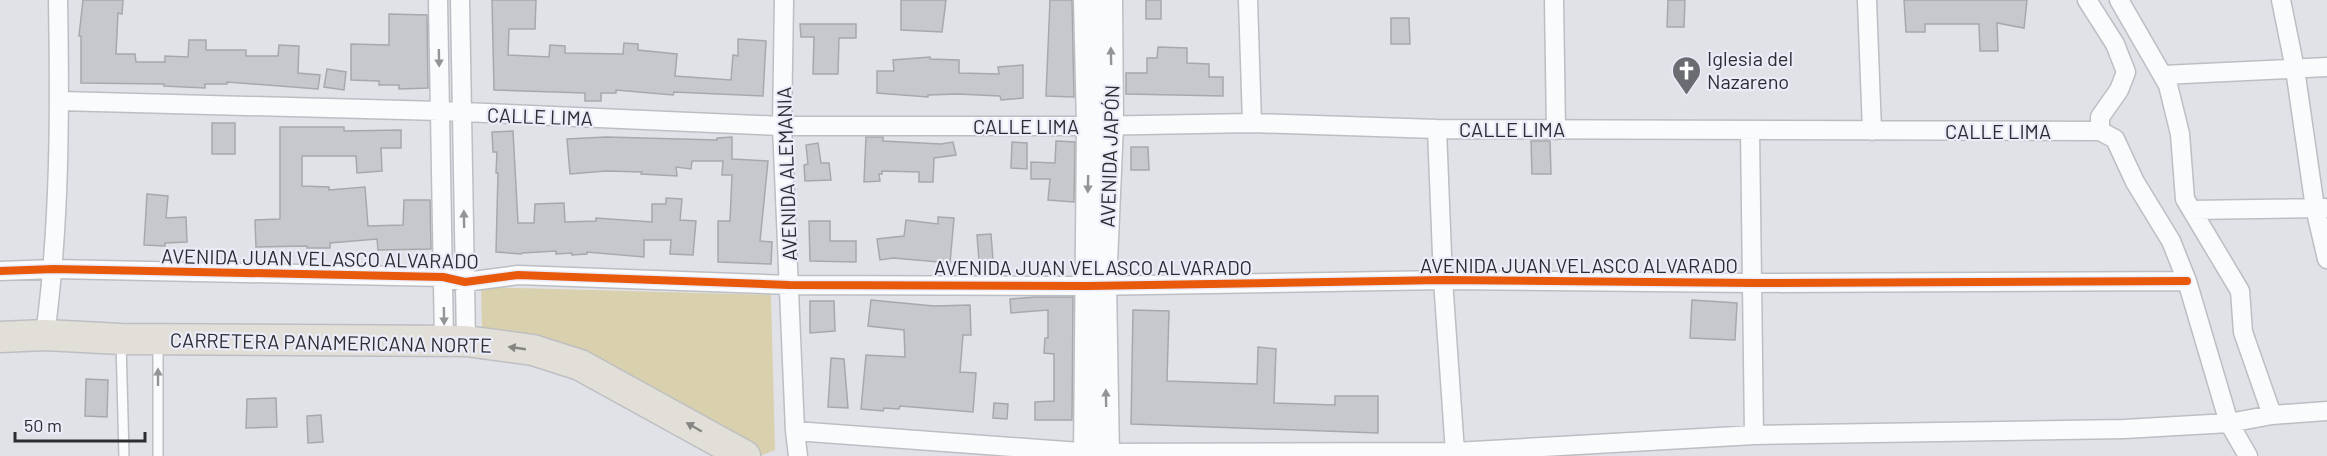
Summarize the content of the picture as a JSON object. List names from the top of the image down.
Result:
{
  "streets": {
    "main road": ["CARRETERA PANAMERICANA NORTE"],
    "street": [
      "CALLE LIMA",
      "AVENIDA JAPÓN",
      "AVENIDA ALEMANIA",
      "AVENIDA JUAN VELASCO ALVARADO"
    ]
  },
  "crossings": [
    ["CALLE LIMA", "AVENIDA JAPÓN"],
    ["CALLE LIMA", "AVENIDA ALEMANIA"],
    ["AVENIDA ALEMANIA", "AVENIDA JUAN VELASCO ALVARADO"]
  ],
  "one_way": ["CARRETERA PANAMERICANA NORTE"],
  "places": {
    "church": ["Iglesia del Nazareno"]
  },
  "scale_bar": "50 m"
}
